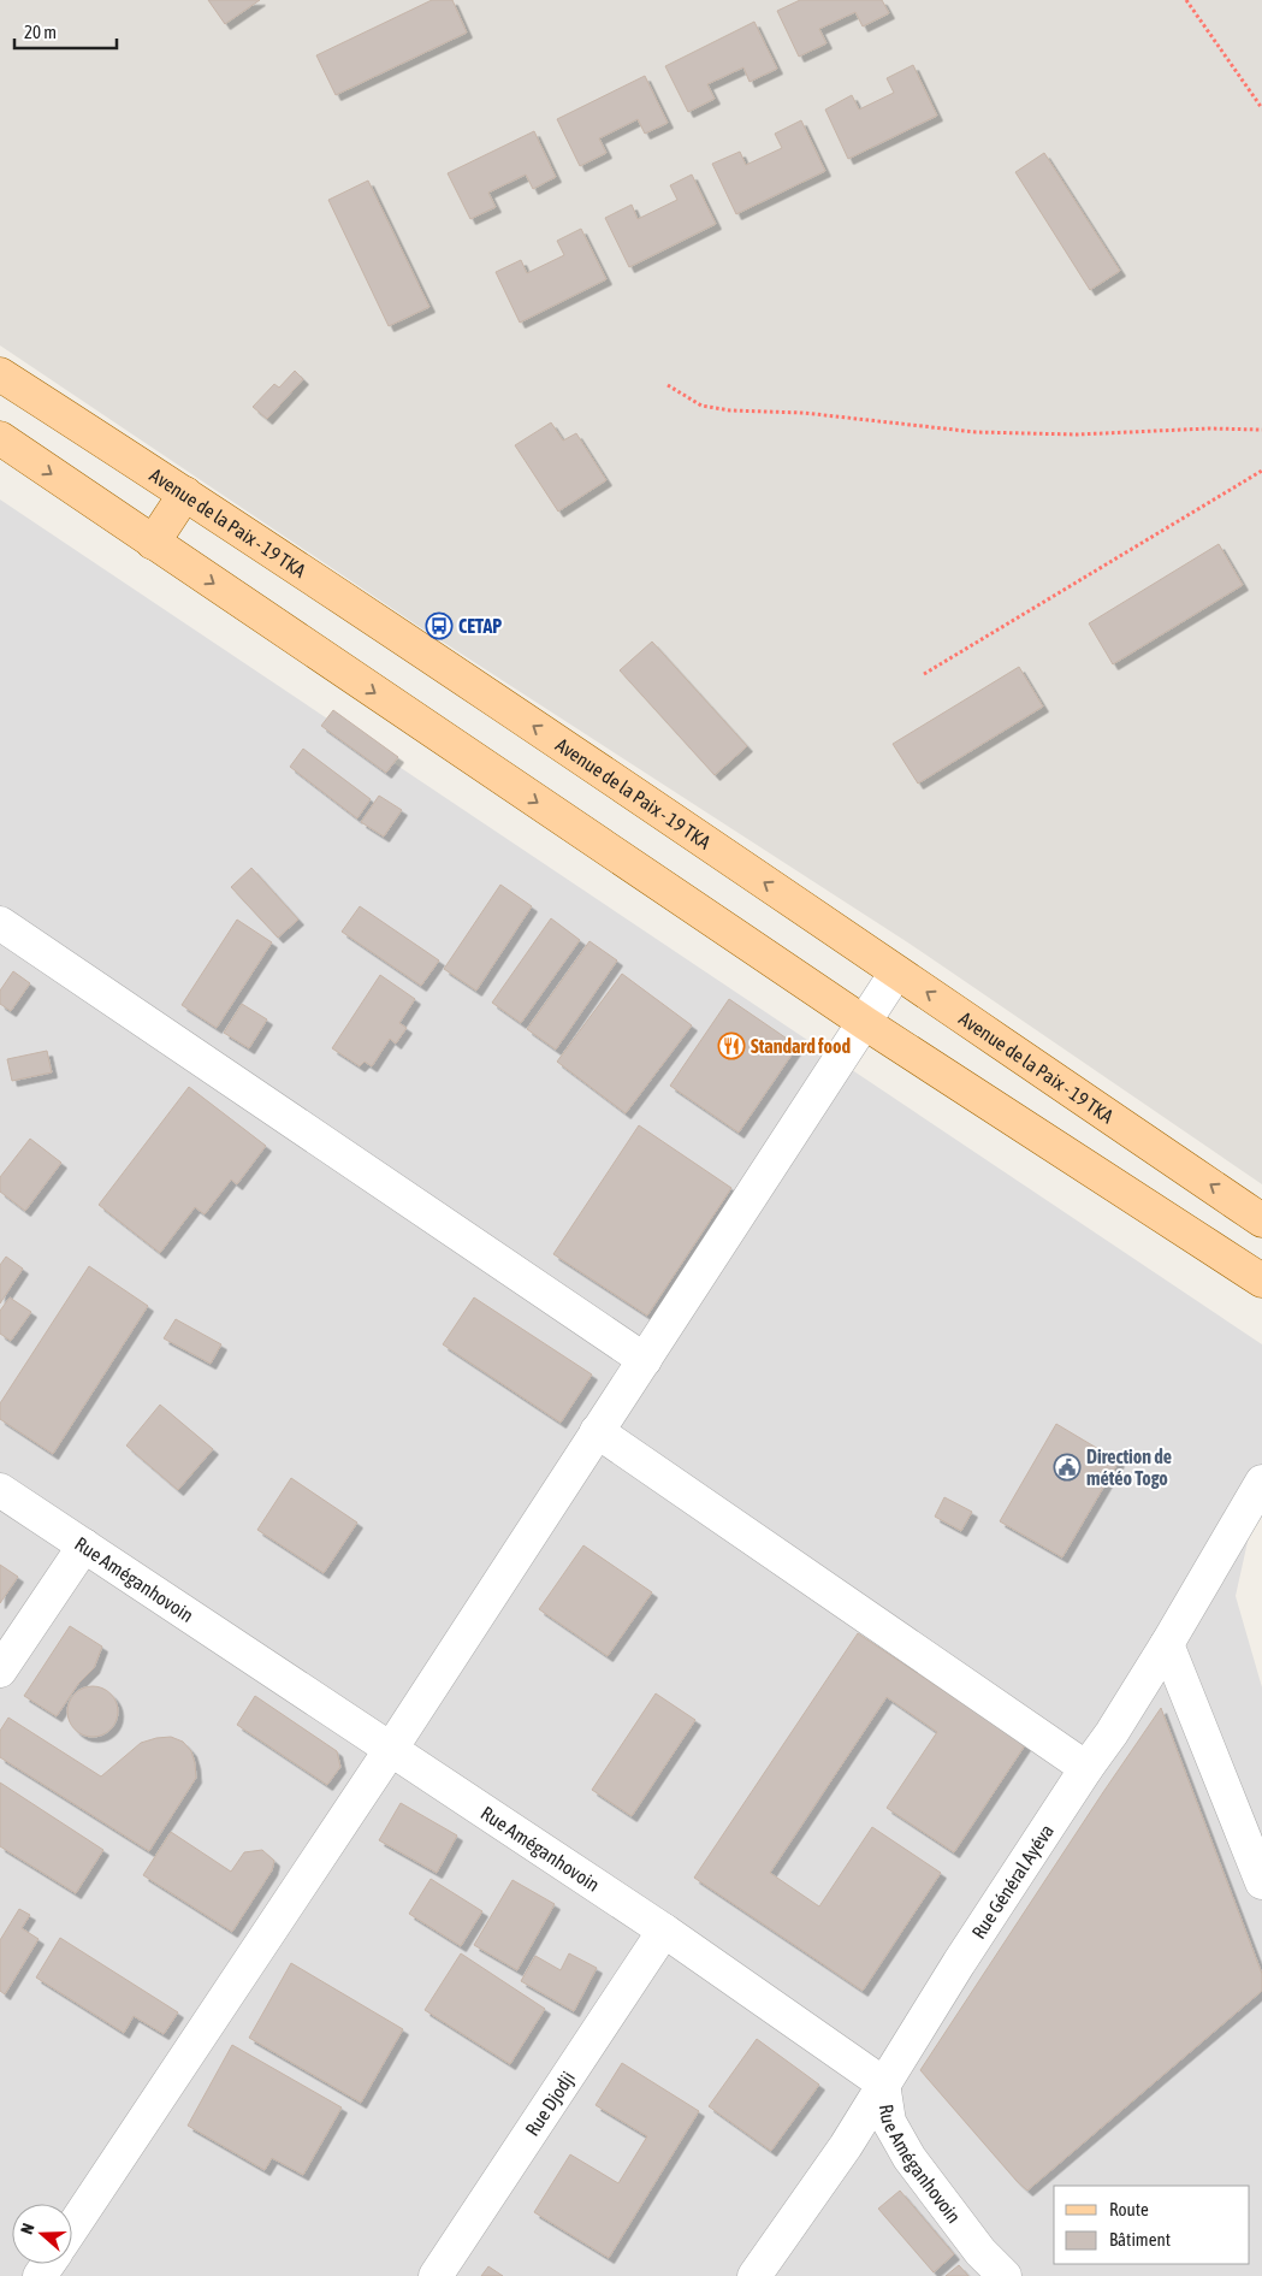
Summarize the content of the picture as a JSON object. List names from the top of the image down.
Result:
{
  "streets": {
    "main road": ["Avenue de la Paix - 19 TKA"],
    "street": ["Rue Améganhovoin", "Rue Général Ayéva", "Rue Djodji"]
  },
  "crossings": [
    ["Rue Améganhovoin", "Rue Général Ayéva"],
    ["Rue Améganhovoin", "Rue Djodji"]
  ],
  "places": {
    "bus stop": ["CETAP"],
    "restaurant": ["Standard food"],
    "public building": ["Direction de météo Togo"]
  },
  "legend": ["Route", "Bâtiment"],
  "scale_bar": "20 m",
  "north": "left"
}
